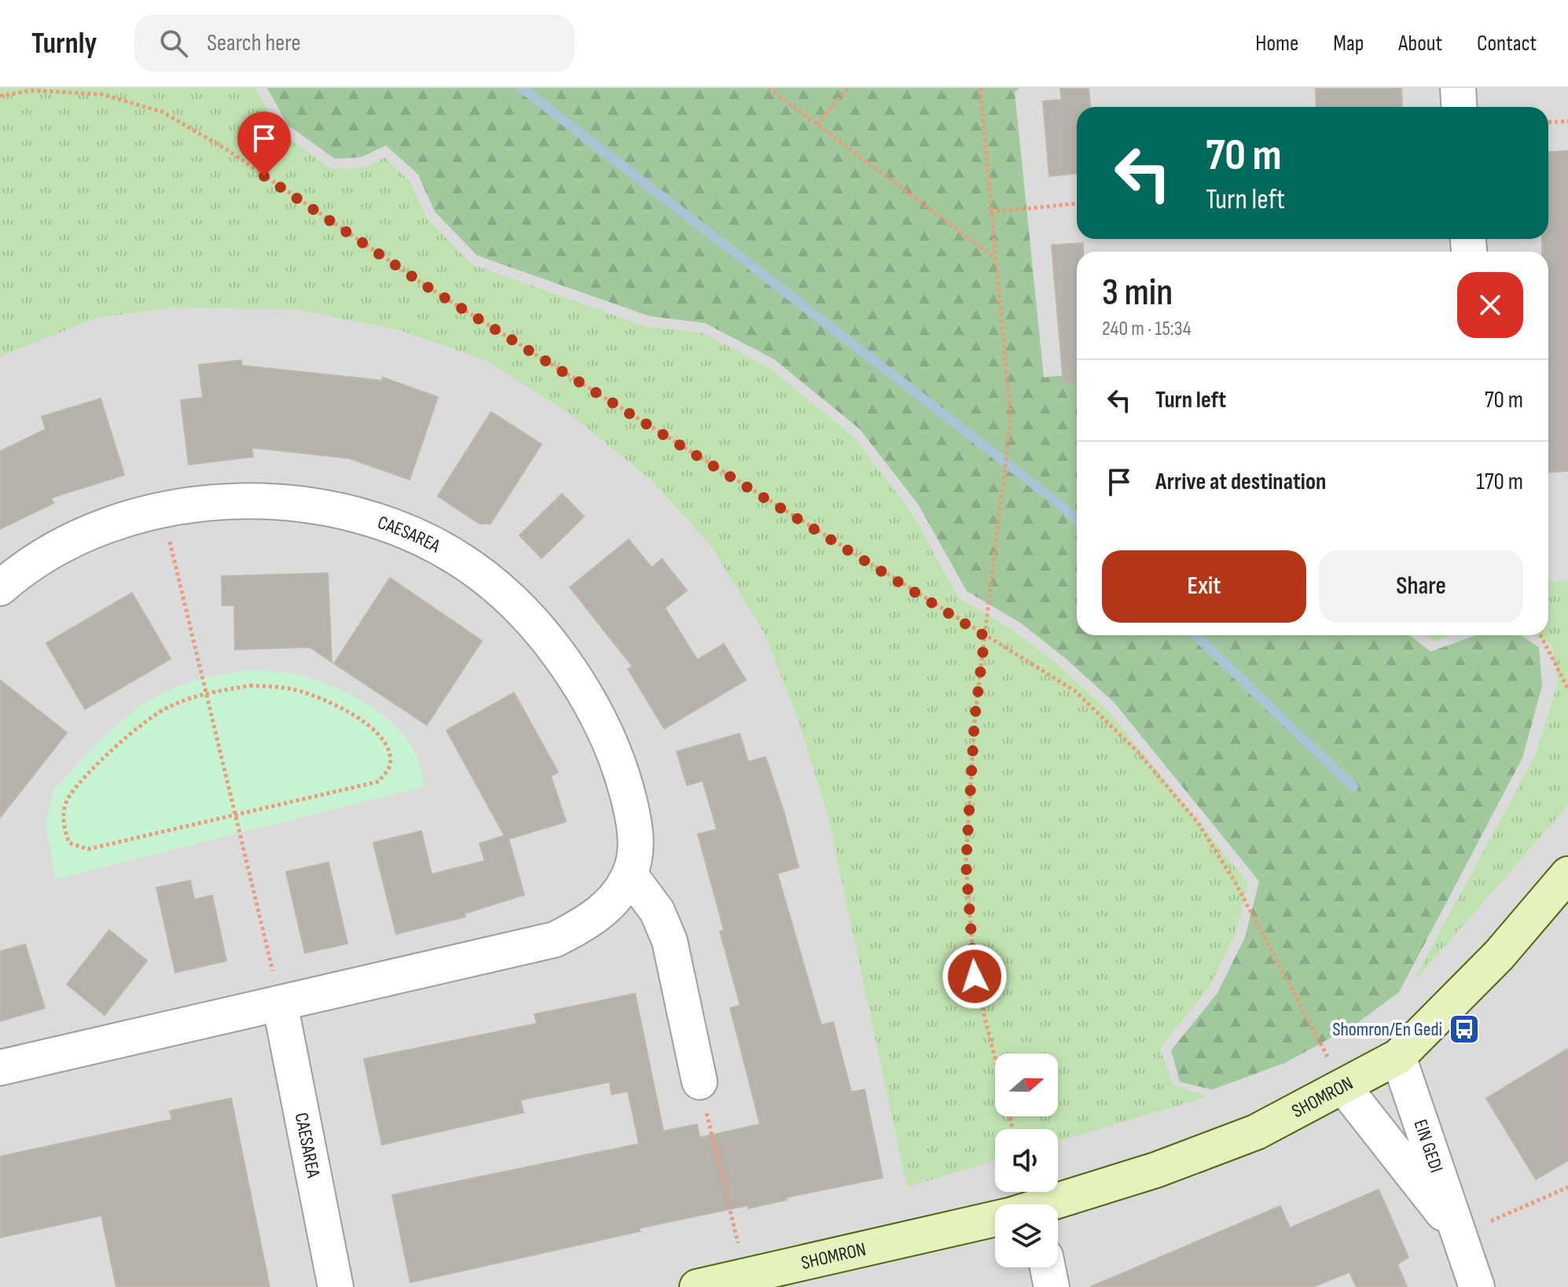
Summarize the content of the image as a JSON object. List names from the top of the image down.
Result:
{
  "streets": {
    "street": ["CAESAREA", "SHOMRON", "EIN GEDI"]
  },
  "crossings": [
    ["SHOMRON", "EIN GEDI"]
  ],
  "places": {
    "bus stop": ["Shomron/En Gedi"]
  },
  "north": "right",
  "page": {
    "header": "Turnly",
    "search": "Search here",
    "nav": [
      "Home",
      "Map",
      "About",
      "Contact"
    ],
    "turn": ["70 m", "Turn left"],
    "heading": ["3 min", "240 m · 15:34"],
    "list": [
      {
        "name": "Turn left",
        "value": "70 m"
      },
      {
        "name": "Arrive at destination",
        "value": "170 m"
      }
    ],
    "buttons": ["Exit", "Share"]
  }
}
